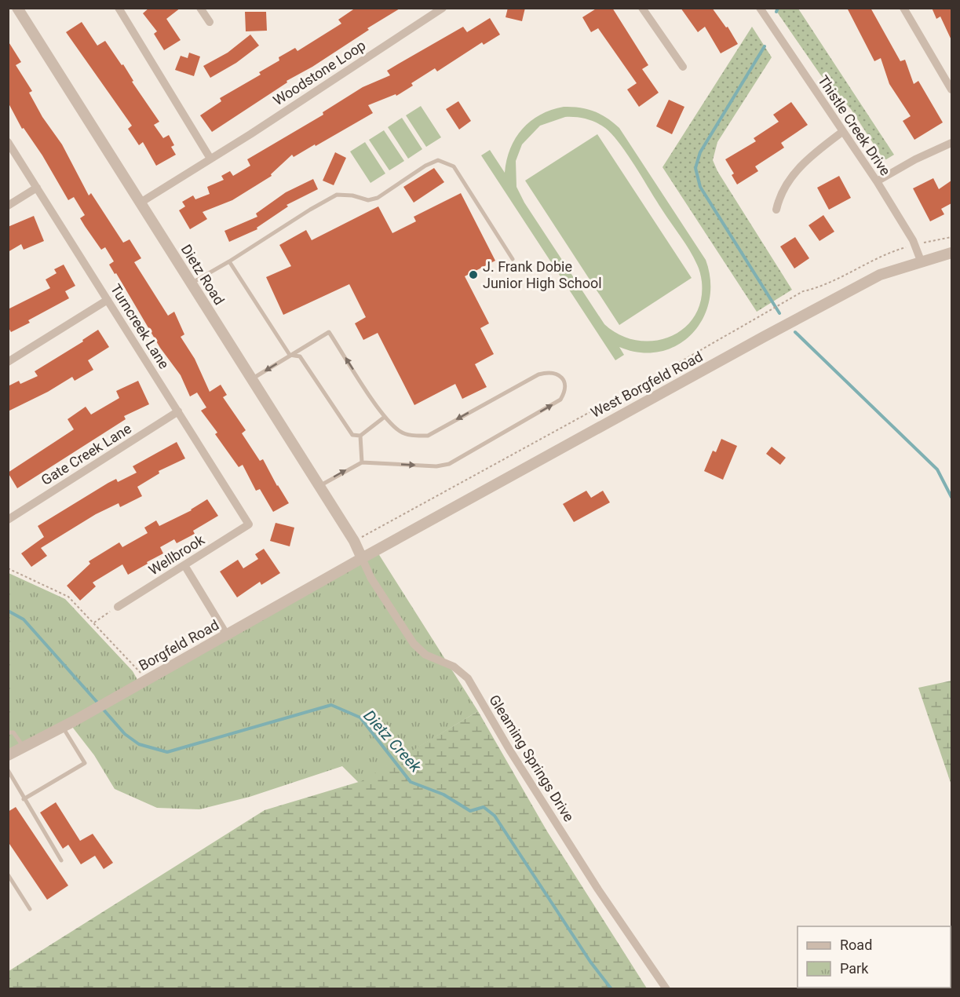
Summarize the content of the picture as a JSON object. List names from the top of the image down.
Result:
{
  "streets": {
    "street": [
      "Woodstone Loop",
      "Thistle Creek Drive",
      "Dietz Road",
      "Turncreek Lane",
      "West Borgfeld Road",
      "Gate Creek Lane",
      "Wellbrook",
      "Borgfeld Road",
      "Gleaming Springs Drive"
    ]
  },
  "crossings": [
    ["Woodstone Loop", "Dietz Road"],
    ["Thistle Creek Drive", "West Borgfeld Road"],
    ["Dietz Road", "West Borgfeld Road"],
    ["Dietz Road", "Borgfeld Road"],
    ["Dietz Road", "Gleaming Springs Drive"],
    ["Turncreek Lane", "Gate Creek Lane"],
    ["Turncreek Lane", "Wellbrook"],
    ["West Borgfeld Road", "Borgfeld Road"],
    ["West Borgfeld Road", "Gleaming Springs Drive"],
    ["Borgfeld Road", "Gleaming Springs Drive"]
  ],
  "water": ["Dietz Creek"],
  "places": ["J. Frank Dobie Junior High School"],
  "legend": ["Road", "Park"]
}
